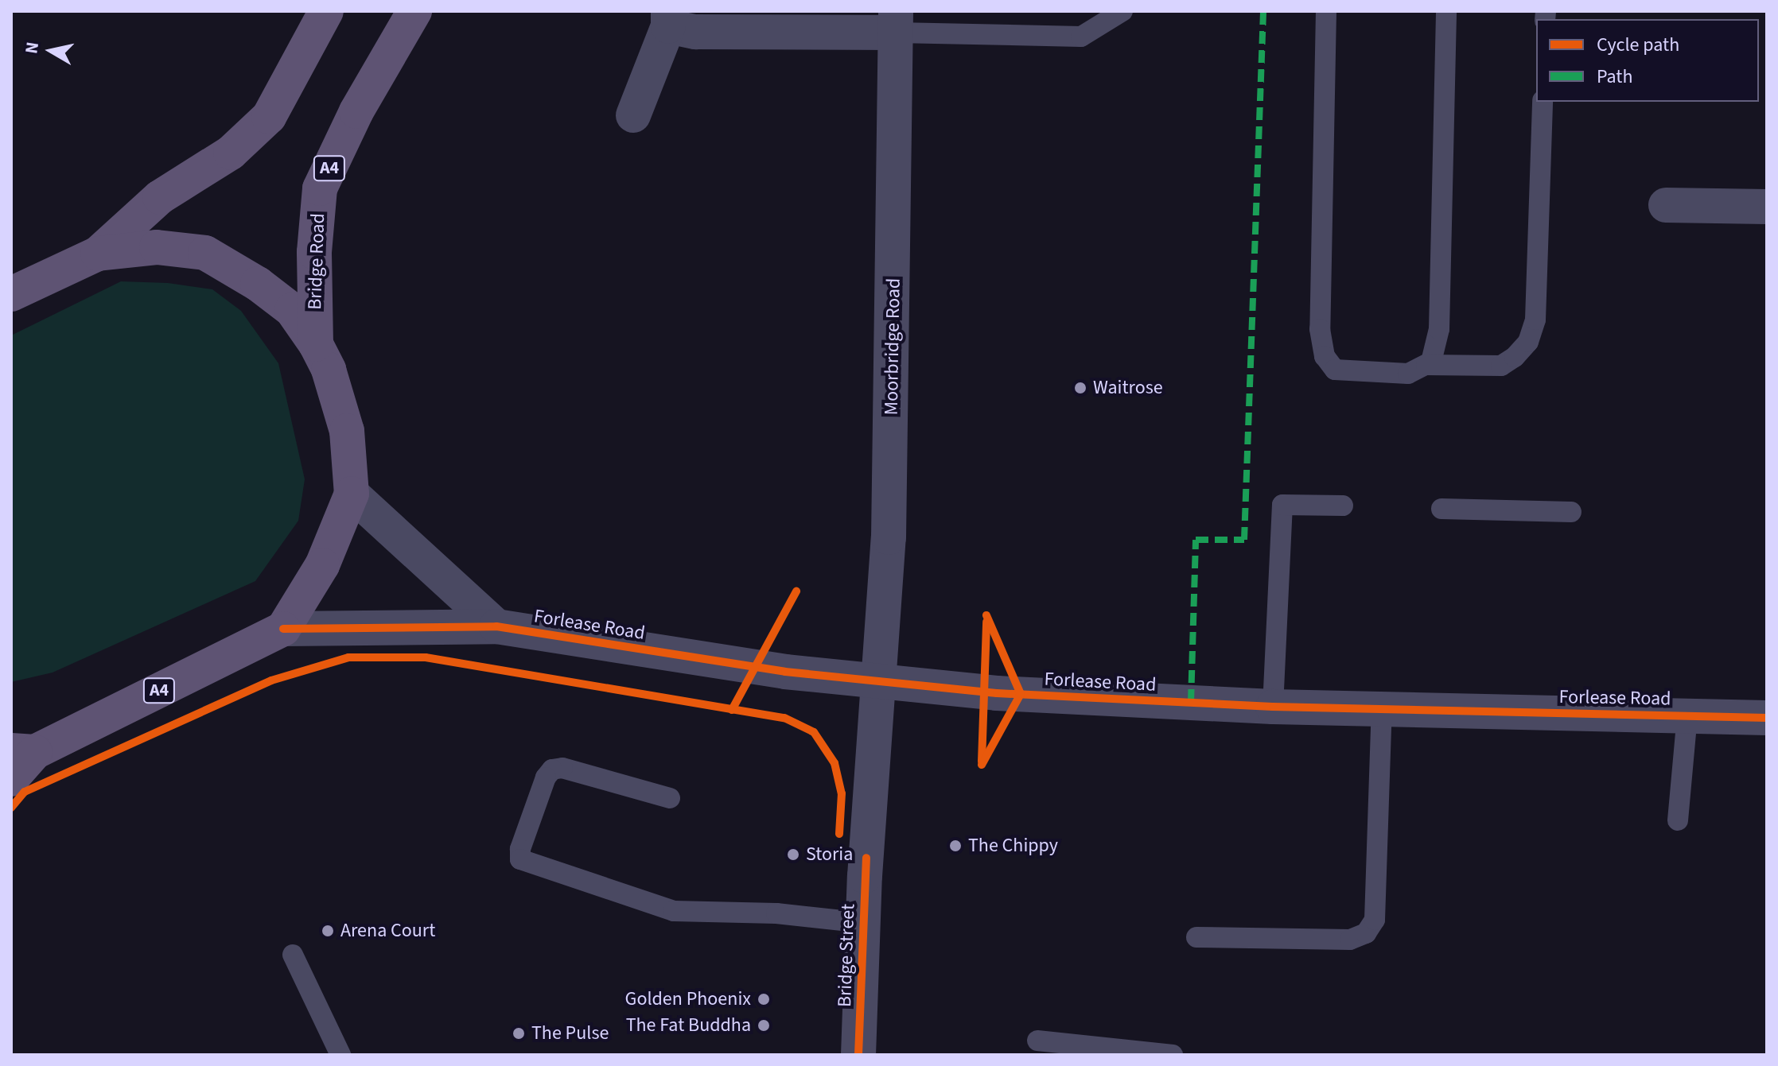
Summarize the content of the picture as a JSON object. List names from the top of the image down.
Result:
{
  "streets": {
    "main road": ["A4", "Bridge Road"],
    "street": ["Moorbridge Road", "Forlease Road", "Bridge Street"]
  },
  "crossings": [
    ["A4", "Bridge Road"],
    ["A4", "Forlease Road"],
    ["Moorbridge Road", "Forlease Road"],
    ["Moorbridge Road", "Bridge Street"],
    ["Forlease Road", "Bridge Street"]
  ],
  "places": [
    "Waitrose",
    "The Chippy",
    "Storia",
    "Arena Court",
    "Golden Phoenix",
    "The Fat Buddha",
    "The Pulse"
  ],
  "legend": ["Cycle path", "Path"],
  "north": "left"
}
